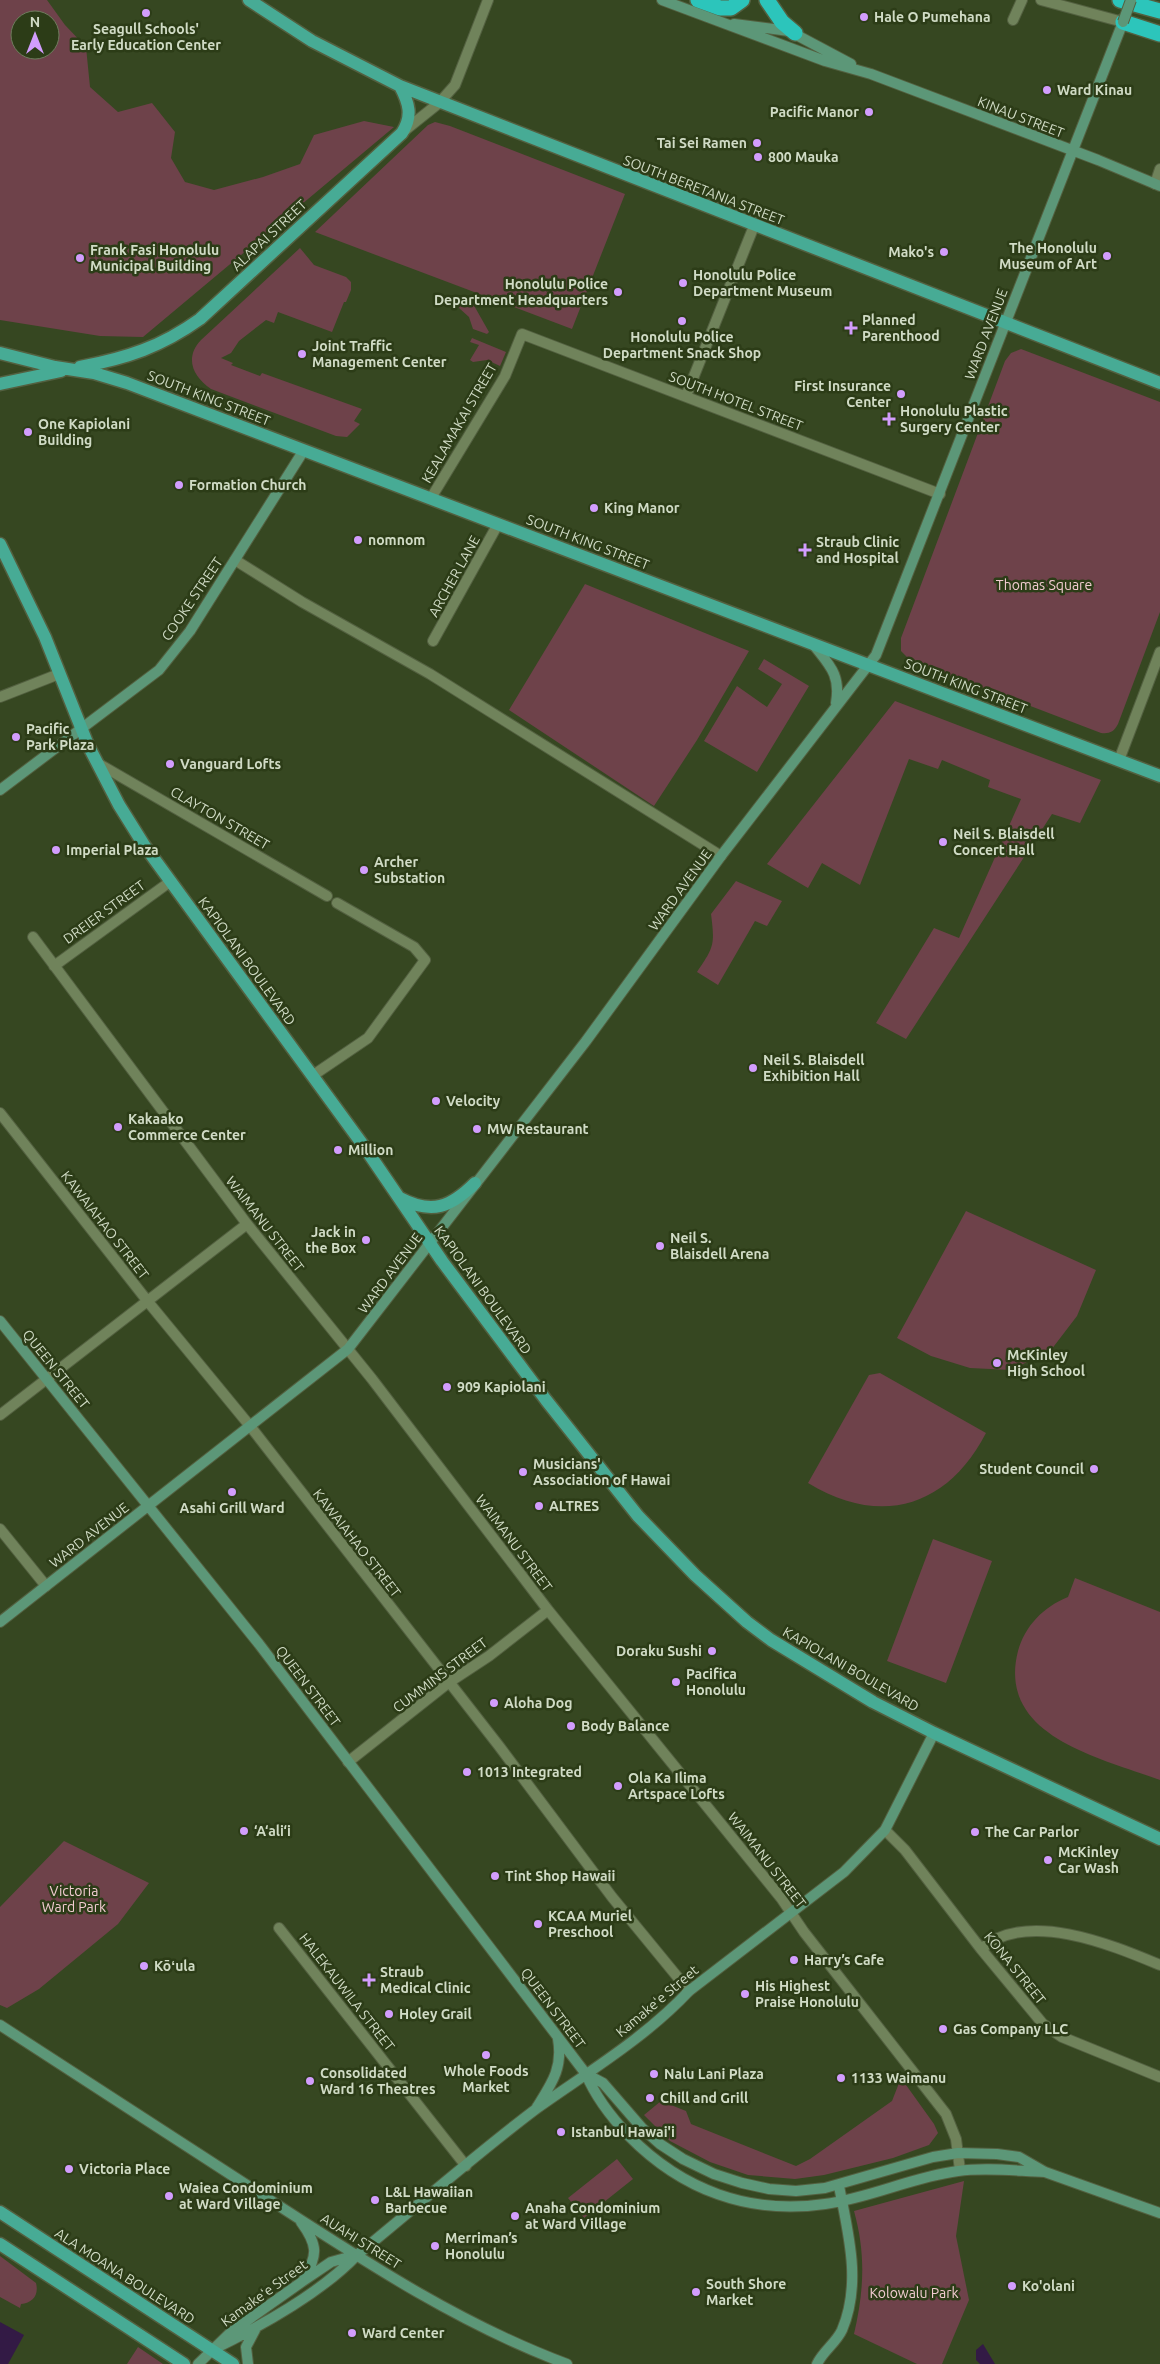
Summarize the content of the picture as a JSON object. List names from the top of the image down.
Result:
{
  "streets": {
    "main road": [
      "SOUTH BERETANIA STREET",
      "ALAPAI STREET",
      "SOUTH KING STREET",
      "KAPIOLANI BOULEVARD",
      "ALA MOANA BOULEVARD"
    ],
    "street": [
      "KINAU STREET",
      "WARD AVENUE",
      "SOUTH HOTEL STREET",
      "KEALAMAKAI STREET",
      "ARCHER LANE",
      "COOKE STREET",
      "CLAYTON STREET",
      "DREIER STREET",
      "WAIMANU STREET",
      "KAWAIAHAO STREET",
      "QUEEN STREET",
      "CUMMINS STREET",
      "KONA STREET",
      "HALEKAUWILA STREET",
      "Kamakeʻe Street",
      "AUAHI STREET"
    ]
  },
  "crossings": [
    ["KINAU STREET", "WARD AVENUE"],
    ["SOUTH BERETANIA STREET", "WARD AVENUE"],
    ["ALAPAI STREET", "SOUTH KING STREET"],
    ["WARD AVENUE", "SOUTH KING STREET"],
    ["WARD AVENUE", "SOUTH HOTEL STREET"],
    ["WARD AVENUE", "KAPIOLANI BOULEVARD"],
    ["WARD AVENUE", "WAIMANU STREET"],
    ["WARD AVENUE", "KAWAIAHAO STREET"],
    ["WARD AVENUE", "QUEEN STREET"],
    ["SOUTH KING STREET", "KEALAMAKAI STREET"],
    ["SOUTH KING STREET", "ARCHER LANE"],
    ["SOUTH KING STREET", "COOKE STREET"],
    ["SOUTH HOTEL STREET", "KEALAMAKAI STREET"],
    ["COOKE STREET", "KAPIOLANI BOULEVARD"],
    ["CLAYTON STREET", "KAPIOLANI BOULEVARD"],
    ["DREIER STREET", "KAPIOLANI BOULEVARD"],
    ["DREIER STREET", "WAIMANU STREET"],
    ["KAPIOLANI BOULEVARD", "Kamakeʻe Street"],
    ["WAIMANU STREET", "QUEEN STREET"],
    ["WAIMANU STREET", "CUMMINS STREET"],
    ["WAIMANU STREET", "Kamakeʻe Street"],
    ["KAWAIAHAO STREET", "CUMMINS STREET"],
    ["KAWAIAHAO STREET", "Kamakeʻe Street"],
    ["QUEEN STREET", "CUMMINS STREET"],
    ["QUEEN STREET", "Kamakeʻe Street"],
    ["KONA STREET", "Kamakeʻe Street"],
    ["HALEKAUWILA STREET", "Kamakeʻe Street"],
    ["Kamakeʻe Street", "AUAHI STREET"],
    ["Kamakeʻe Street", "ALA MOANA BOULEVARD"]
  ],
  "parks": ["Thomas Square", "Victoria Ward Park", "Kolowalu Park"],
  "places": {
    "other": [
      "Seagull Schools' Early Education Center",
      "Hale O Pumehana",
      "Ward Kinau",
      "Pacific Manor",
      "Tai Sei Ramen",
      "800 Mauka",
      "Mako's",
      "The Honolulu Museum of Art",
      "Frank Fasi Honolulu Municipal Building",
      "Honolulu Police Department Museum",
      "Honolulu Police Department Headquarters",
      "Honolulu Police Department Snack Shop",
      "Joint Traffic Management Center",
      "First Insurance Center",
      "One Kapiolani Building",
      "Formation Church",
      "King Manor",
      "nomnom",
      "Pacific Park Plaza",
      "Vanguard Lofts",
      "Neil S. Blaisdell Concert Hall",
      "Imperial Plaza",
      "Archer Substation",
      "Neil S. Blaisdell Exhibition Hall",
      "Velocity",
      "Kakaako Commerce Center",
      "MW Restaurant",
      "Million",
      "Jack in the Box",
      "Neil S. Blaisdell Arena",
      "McKinley High School",
      "909 Kapiolani",
      "Student Council",
      "Musicians' Association of Hawai",
      "Asahi Grill Ward",
      "ALTRES",
      "Doraku Sushi",
      "Pacifica Honolulu",
      "Aloha Dog",
      "Body Balance",
      "1013 Integrated",
      "Ola Ka Ilima Artspace Lofts",
      "‘A‘ali‘i",
      "The Car Parlor",
      "McKinley Car Wash",
      "Tint Shop Hawaii",
      "KCAA Muriel Preschool",
      "Harry’s Cafe",
      "Kōʻula",
      "His Highest Praise Honolulu",
      "Holey Grail",
      "Gas Company LLC",
      "Whole Foods Market",
      "Nalu Lani Plaza",
      "1133 Waimanu",
      "Consolidated Ward 16 Theatres",
      "Chill and Grill",
      "Istanbul Hawai'i",
      "Victoria Place",
      "Waiea Condominium at Ward Village",
      "L&L Hawaiian Barbecue",
      "Anaha Condominium at Ward Village",
      "Merriman’s Honolulu",
      "Ko'olani",
      "South Shore Market",
      "Ward Center"
    ],
    "health": [
      "Planned Parenthood",
      "Honolulu Plastic Surgery Center",
      "Straub Clinic and Hospital",
      "Straub Medical Clinic"
    ]
  },
  "north": "top"
}
